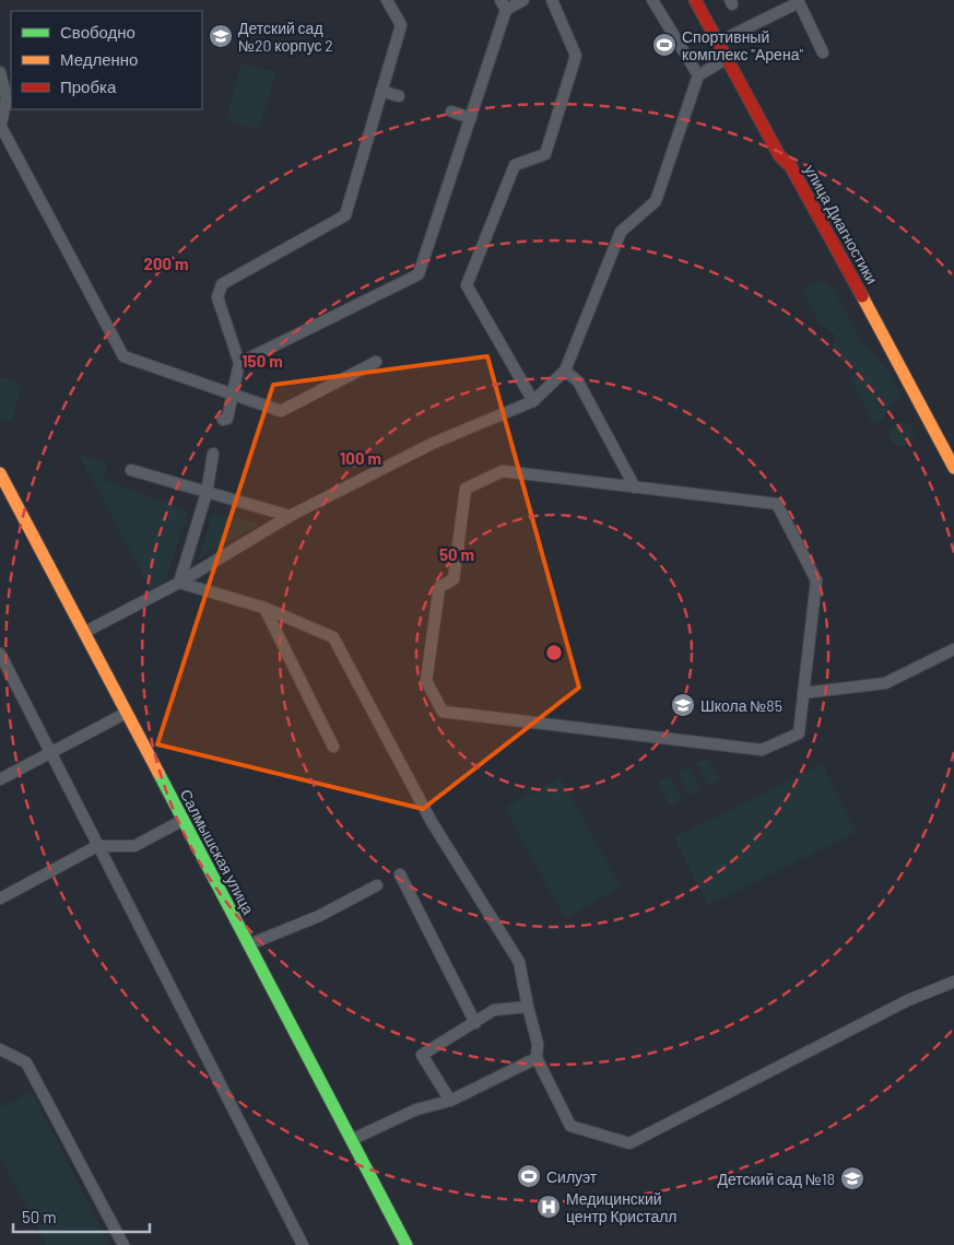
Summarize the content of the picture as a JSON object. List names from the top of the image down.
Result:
{
  "streets": {
    "main road": ["улица Диагностики", "Салмышская улица"]
  },
  "places": {
    "school or university": ["Детский сад №20 корпус 2", "Школа №85", "Детский сад №18"],
    "sports": ["Спортивный комплекс \"Арена\"", "Силуэт"],
    "hospital": ["Медицинский центр Кристалл"]
  },
  "legend": ["Свободно", "Медленно", "Пробка"],
  "scale_bar": "50 m",
  "rings": [
    "200 m",
    "150 m",
    "100 m",
    "50 m"
  ]
}
